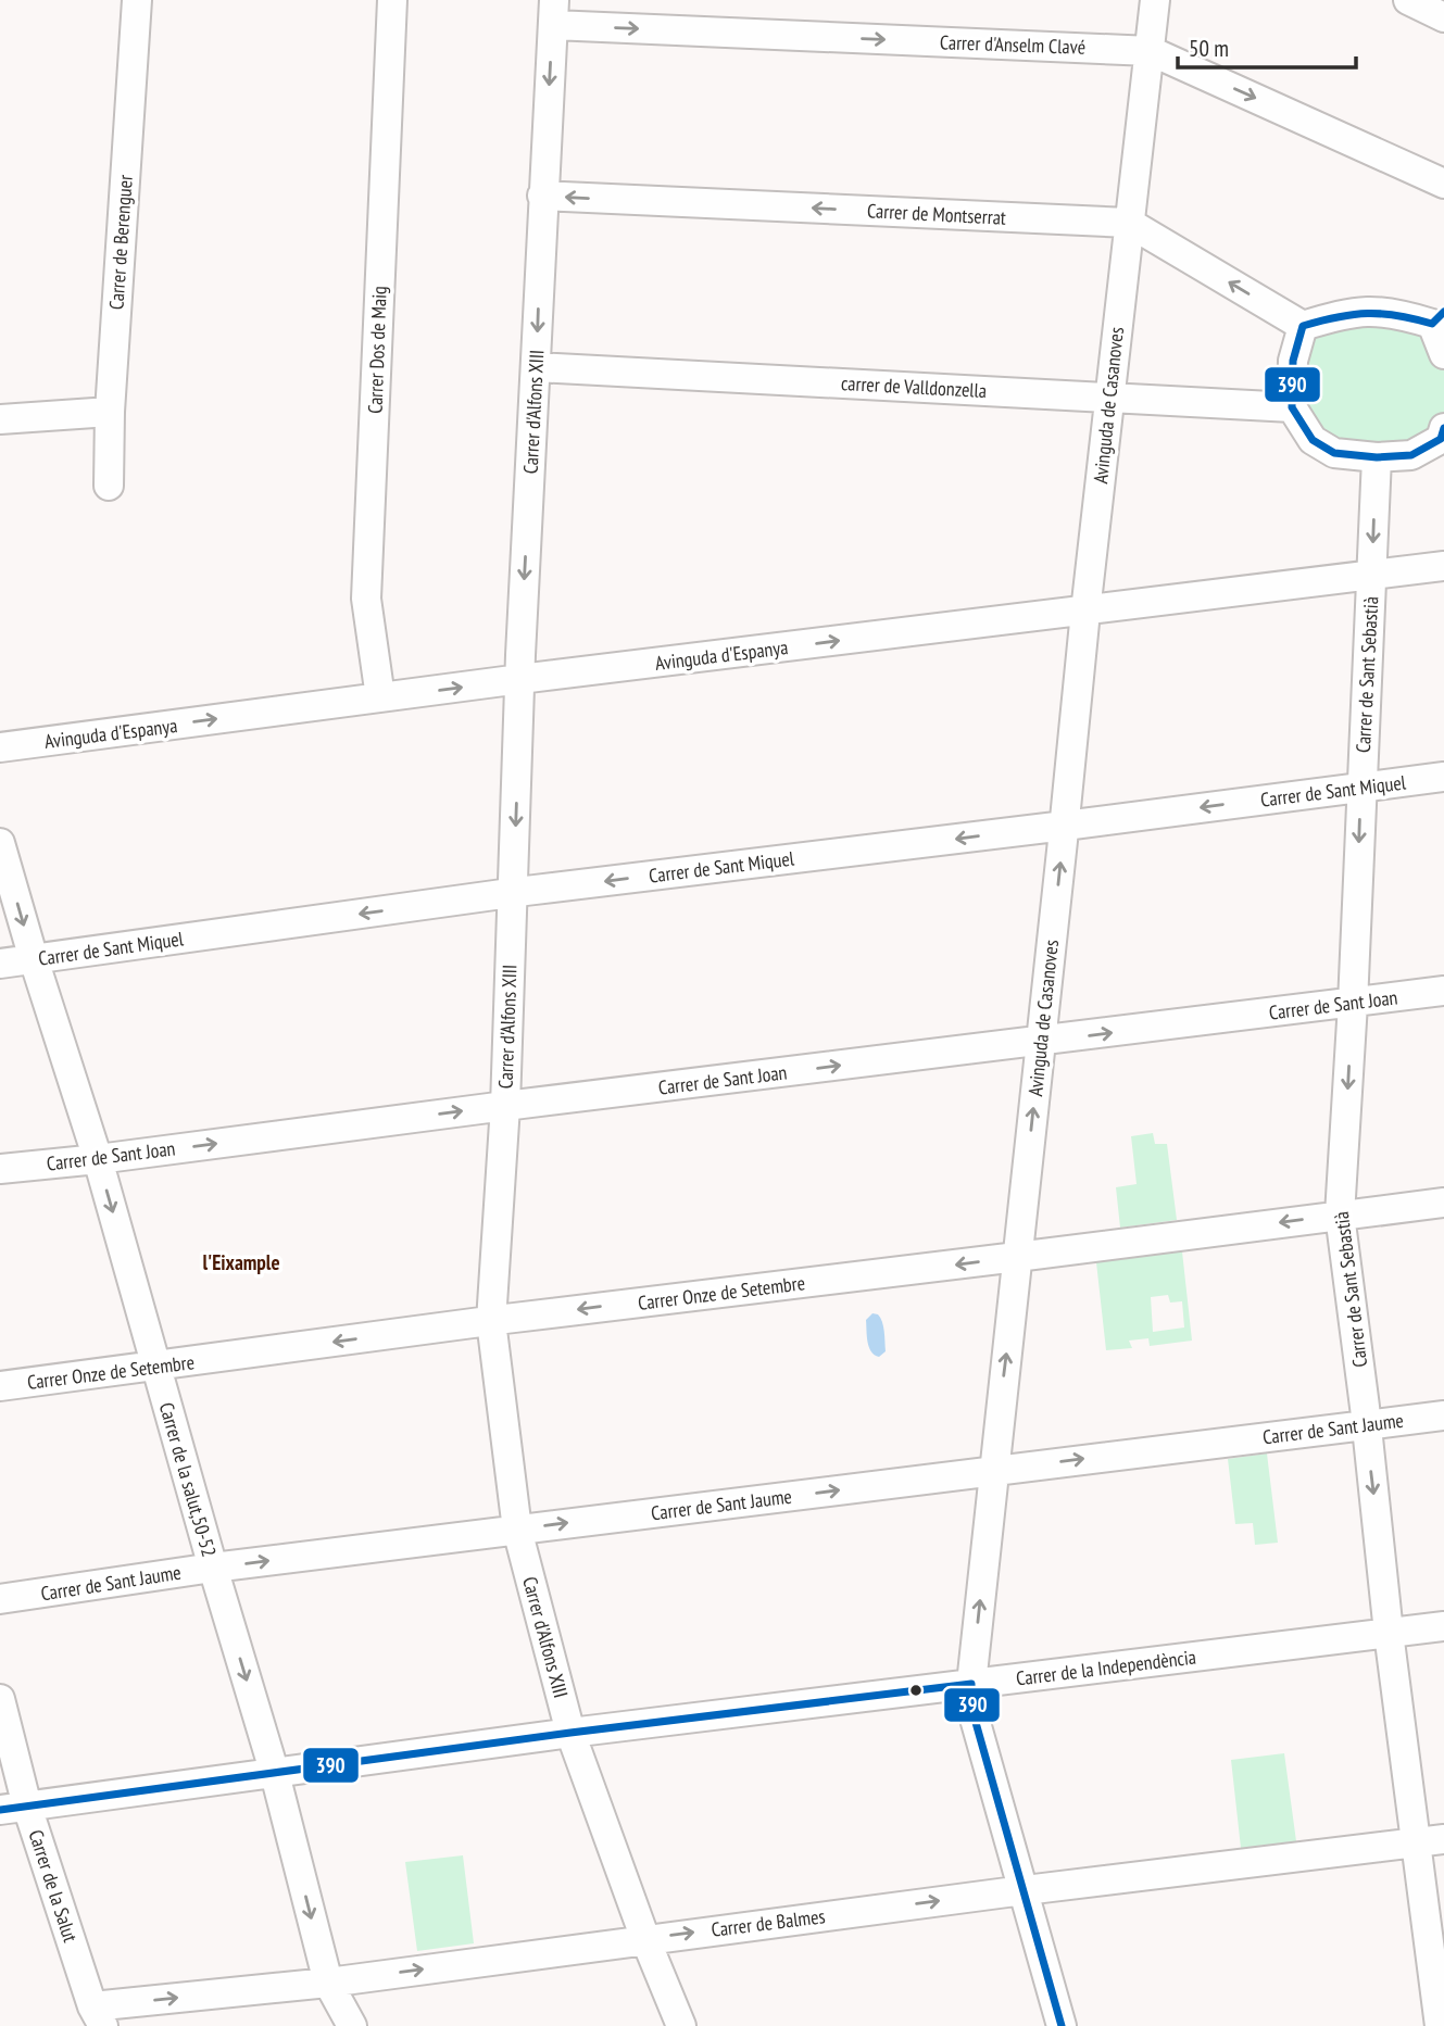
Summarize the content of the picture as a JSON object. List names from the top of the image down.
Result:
{
  "streets": {
    "street": [
      "Carrer d'Anselm Clavé",
      "Carrer de Montserrat",
      "Carrer de Berenguer",
      "Carrer Dos de Maig",
      "carrer de Valldonzella",
      "Avinguda de Casanoves",
      "Carrer d'Alfons XIII",
      "Avinguda d'Espanya",
      "Carrer de Sant Sebastià",
      "Carrer de Sant Miquel",
      "Carrer de Sant Joan",
      "Carrer Onze de Setembre",
      "Carrer de Sant Jaume",
      "Carrer de la salut,50-52",
      "Carrer de la Independència",
      "Carrer de la Salut",
      "Carrer de Balmes"
    ]
  },
  "crossings": [
    ["Carrer d'Anselm Clavé", "Avinguda de Casanoves"],
    ["Carrer d'Anselm Clavé", "Carrer d'Alfons XIII"],
    ["Carrer de Montserrat", "Avinguda de Casanoves"],
    ["Carrer de Montserrat", "Carrer d'Alfons XIII"],
    ["Carrer Dos de Maig", "Avinguda d'Espanya"],
    ["carrer de Valldonzella", "Avinguda de Casanoves"],
    ["carrer de Valldonzella", "Carrer d'Alfons XIII"],
    ["Avinguda de Casanoves", "Avinguda d'Espanya"],
    ["Avinguda de Casanoves", "Carrer de Sant Miquel"],
    ["Avinguda de Casanoves", "Carrer de Sant Joan"],
    ["Avinguda de Casanoves", "Carrer Onze de Setembre"],
    ["Avinguda de Casanoves", "Carrer de Sant Jaume"],
    ["Avinguda de Casanoves", "Carrer de la Independència"],
    ["Avinguda de Casanoves", "Carrer de Balmes"],
    ["Carrer d'Alfons XIII", "Avinguda d'Espanya"],
    ["Carrer d'Alfons XIII", "Carrer de Sant Miquel"],
    ["Carrer d'Alfons XIII", "Carrer de Sant Joan"],
    ["Carrer d'Alfons XIII", "Carrer Onze de Setembre"],
    ["Carrer d'Alfons XIII", "Carrer de Sant Jaume"],
    ["Carrer d'Alfons XIII", "Carrer de la Independència"],
    ["Carrer d'Alfons XIII", "Carrer de Balmes"],
    ["Avinguda d'Espanya", "Carrer de Sant Sebastià"],
    ["Carrer de Sant Sebastià", "Carrer de Sant Miquel"],
    ["Carrer de Sant Sebastià", "Carrer de Sant Joan"],
    ["Carrer de Sant Sebastià", "Carrer Onze de Setembre"],
    ["Carrer de Sant Sebastià", "Carrer de Sant Jaume"],
    ["Carrer de Sant Sebastià", "Carrer de la Independència"],
    ["Carrer de Sant Sebastià", "Carrer de Balmes"],
    ["Carrer de Sant Miquel", "Carrer de la salut,50-52"],
    ["Carrer de Sant Joan", "Carrer de la salut,50-52"],
    ["Carrer Onze de Setembre", "Carrer de la salut,50-52"],
    ["Carrer de Sant Jaume", "Carrer de la salut,50-52"],
    ["Carrer de la salut,50-52", "Carrer de la Independència"],
    ["Carrer de la salut,50-52", "Carrer de Balmes"],
    ["Carrer de la Independència", "Carrer de la Salut"],
    ["Carrer de la Salut", "Carrer de Balmes"]
  ],
  "one_way": [
    "Carrer d'Anselm Clavé",
    "Carrer de Montserrat",
    "Avinguda de Casanoves",
    "Carrer d'Alfons XIII",
    "Avinguda d'Espanya",
    "Carrer de Sant Sebastià",
    "Carrer de Sant Miquel",
    "Carrer de Sant Joan",
    "Carrer Onze de Setembre",
    "Carrer de Sant Jaume",
    "Carrer de la salut,50-52",
    "Carrer de Balmes"
  ],
  "districts": ["l'Eixample"],
  "lines": ["transit line 390"],
  "scale_bar": "50 m"
}
